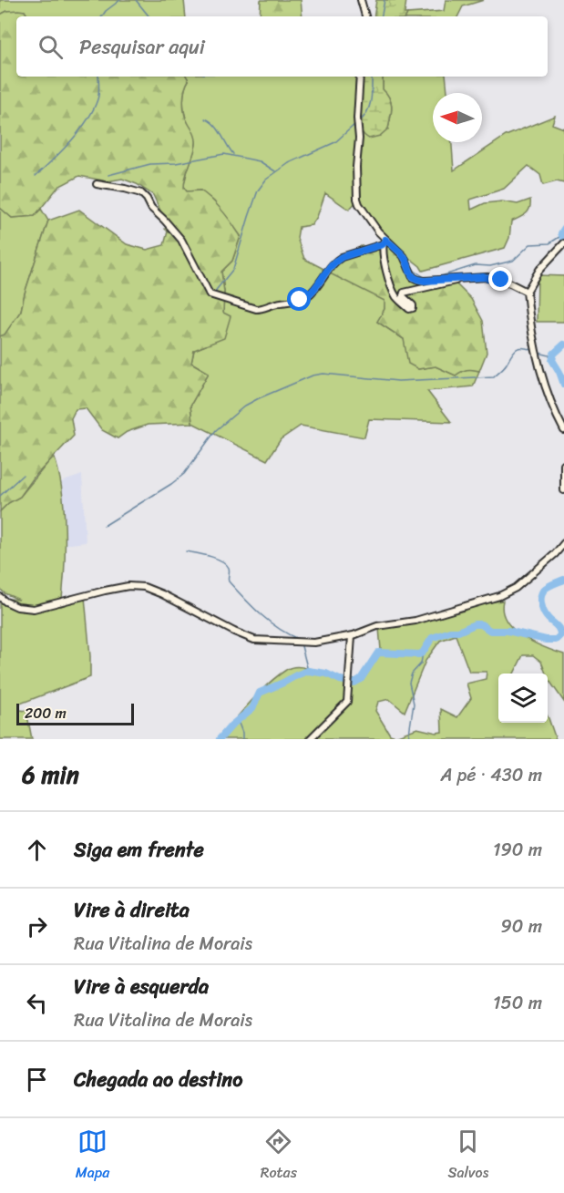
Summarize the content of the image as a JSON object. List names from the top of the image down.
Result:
{
  "scale_bar": "200 m",
  "north": "left",
  "page": {
    "search": "Pesquisar aqui",
    "scale": "200 m",
    "heading": ["6 min", "A pé · 430 m"],
    "list": [
      ["Siga em frente", "190 m"],
      ["Vire à direita", "Rua Vitalina de Morais", "90 m"],
      ["Vire à esquerda", "Rua Vitalina de Morais", "150 m"],
      "Chegada ao destino"
    ],
    "nav": ["Mapa", "Rotas", "Salvos"]
  }
}
